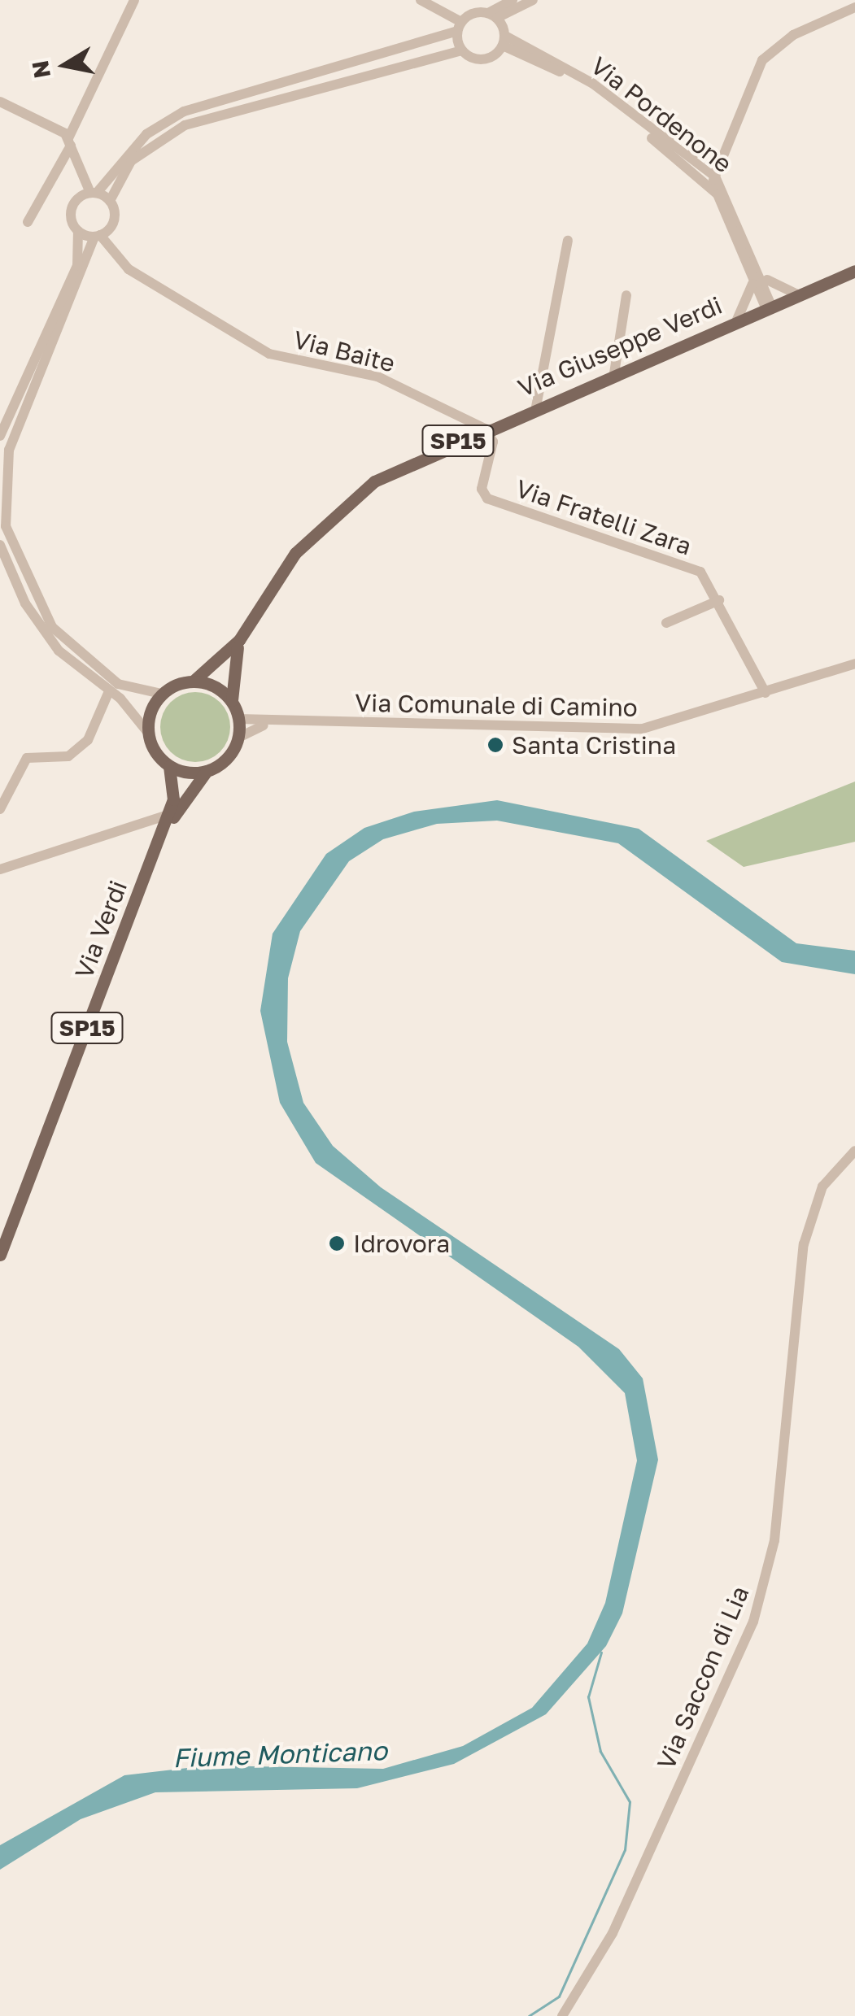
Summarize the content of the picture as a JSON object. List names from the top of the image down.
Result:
{
  "streets": {
    "main road": ["Via Giuseppe Verdi", "SP15", "Via Verdi"],
    "street": [
      "Via Pordenone",
      "Via Baite",
      "Via Fratelli Zara",
      "Via Comunale di Camino",
      "Via Saccon di Lia"
    ]
  },
  "crossings": [
    ["Via Pordenone", "Via Giuseppe Verdi"],
    ["Via Giuseppe Verdi", "Via Baite"],
    ["Via Giuseppe Verdi", "SP15"],
    ["Via Giuseppe Verdi", "Via Fratelli Zara"],
    ["Via Baite", "Via Fratelli Zara"],
    ["SP15", "Via Comunale di Camino"],
    ["SP15", "Via Verdi"],
    ["Via Fratelli Zara", "Via Comunale di Camino"]
  ],
  "water": ["Fiume Monticano"],
  "places": ["Santa Cristina", "Idrovora"],
  "north": "left"
}
